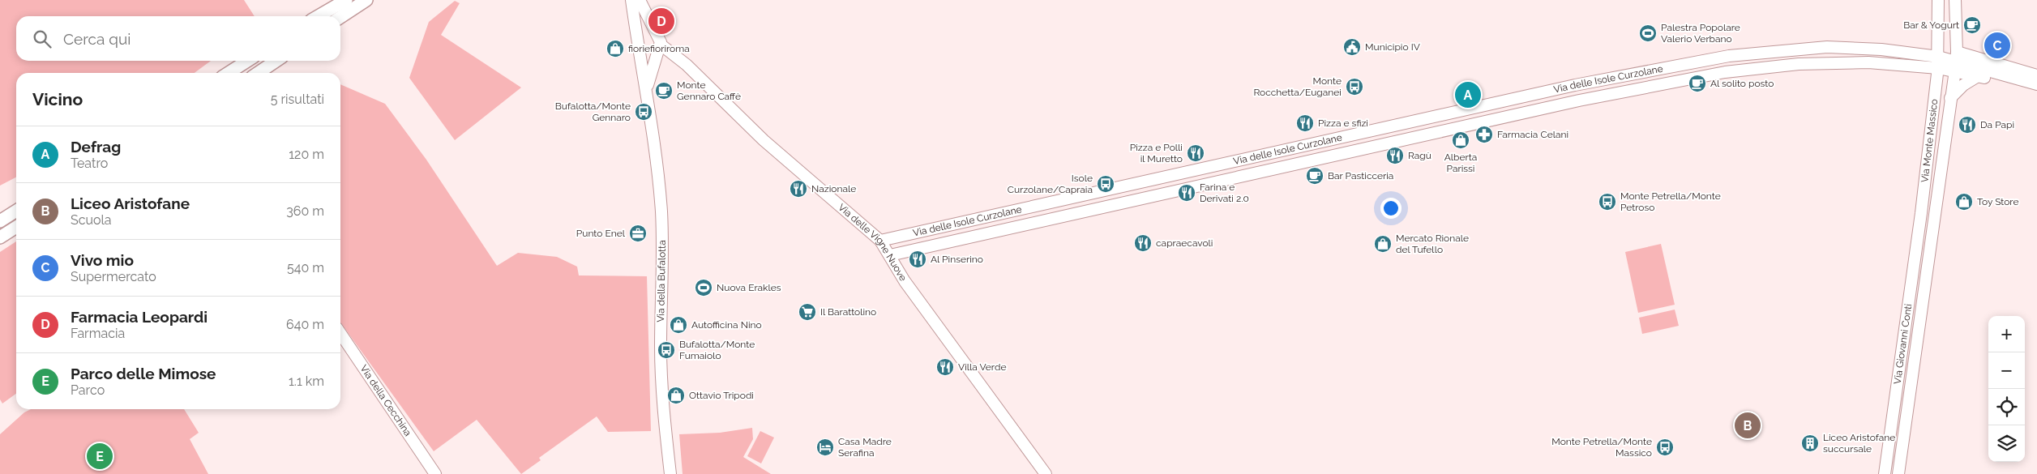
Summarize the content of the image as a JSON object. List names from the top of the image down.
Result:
{
  "streets": {
    "street": [
      "Via delle Isole Curzolane",
      "Via Monte Massico",
      "Via delle Vigne Nuove",
      "Via della Bufalotta",
      "Via Giovanni Conti",
      "Via della Cecchina"
    ]
  },
  "crossings": [
    ["Via delle Isole Curzolane", "Via Monte Massico"],
    ["Via delle Isole Curzolane", "Via delle Vigne Nuove"],
    ["Via Monte Massico", "Via Giovanni Conti"],
    ["Via delle Vigne Nuove", "Via della Bufalotta"]
  ],
  "places": {
    "cafe": [
      "Bar & Yogurt",
      "Al solito posto",
      "Monte Gennaro Caffè",
      "Bar Pasticceria"
    ],
    "sports": ["Palestra Popolare Valerio Verbano", "Nuova Erakles"],
    "public building": ["Municipio IV"],
    "shop": [
      "fioriefioriroma",
      "Alberta Parissi",
      "Toy Store",
      "Mercato Rionale del Tufello",
      "Autofficina Nino",
      "Ottavio Tripodi"
    ],
    "bus stop": [
      "Monte Rocchetta/Euganei",
      "Bufalotta/Monte Gennaro",
      "Isole Curzolane/Capraia",
      "Monte Petrella/Monte Petroso",
      "Bufalotta/Monte Fumaiolo",
      "Monte Petrella/Monte Massico"
    ],
    "restaurant": [
      "Pizza e sfizi",
      "Da Papi",
      "Pizza e Polli il Muretto",
      "Ragù",
      "Nazionale",
      "Farina e Derivati 2.0",
      "capraecavoli",
      "Al Pinserino",
      "Villa Verde"
    ],
    "pharmacy": ["Farmacia Celani"],
    "office": ["Punto Enel"],
    "supermarket": ["Il Barattolino"],
    "building": ["Liceo Aristofane succursale"],
    "hotel": ["Casa Madre Serafina"]
  },
  "page": {
    "pins": [
      "D",
      "C",
      "A",
      "B",
      "E"
    ],
    "search": "Cerca qui",
    "heading": ["Vicino", "5 risultati"],
    "list": [
      {
        "mark": "A",
        "name": "Defrag",
        "note": "Teatro",
        "value": "120 m"
      },
      {
        "mark": "B",
        "name": "Liceo Aristofane",
        "note": "Scuola",
        "value": "360 m"
      },
      {
        "mark": "C",
        "name": "Vivo mio",
        "note": "Supermercato",
        "value": "540 m"
      },
      {
        "mark": "D",
        "name": "Farmacia Leopardi",
        "note": "Farmacia",
        "value": "640 m"
      },
      {
        "mark": "E",
        "name": "Parco delle Mimose",
        "note": "Parco",
        "value": "1.1 km"
      }
    ],
    "map_buttons": ["+", "−"]
  }
}
